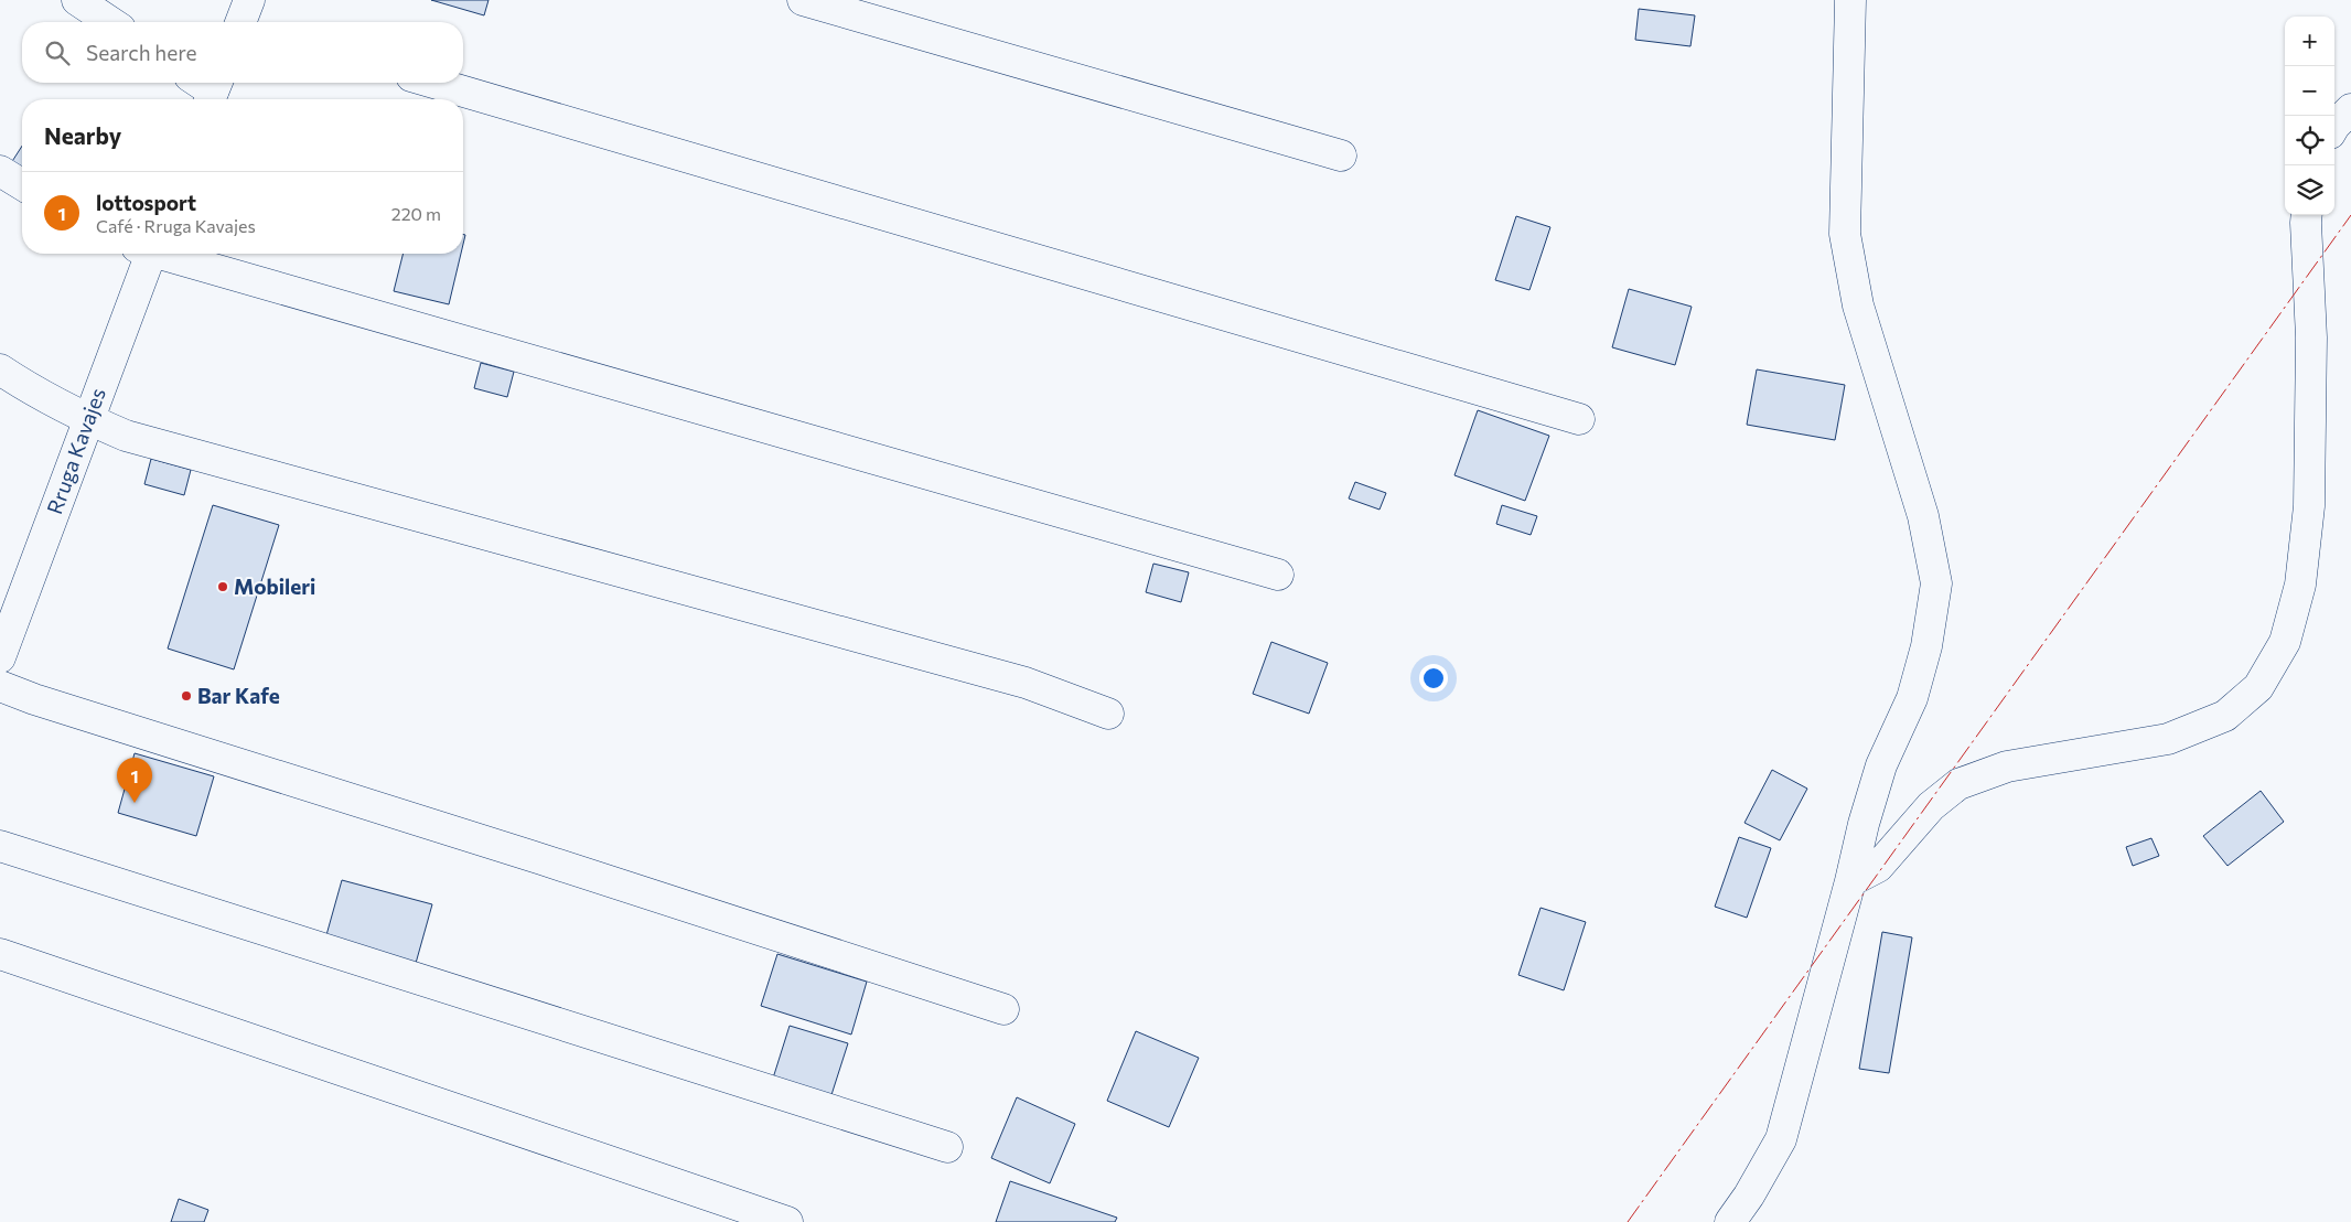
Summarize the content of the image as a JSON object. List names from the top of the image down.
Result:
{
  "streets": {
    "street": ["Rruga Kavajes"]
  },
  "places": ["Mobileri", "Bar Kafe"],
  "page": {
    "map_buttons": ["+", "−"],
    "search": "Search here",
    "heading": "Nearby",
    "list": [
      {
        "mark": "1",
        "name": "lottosport",
        "note": "Café · Rruga Kavajes",
        "value": "220 m"
      }
    ],
    "pins": "1"
  }
}
